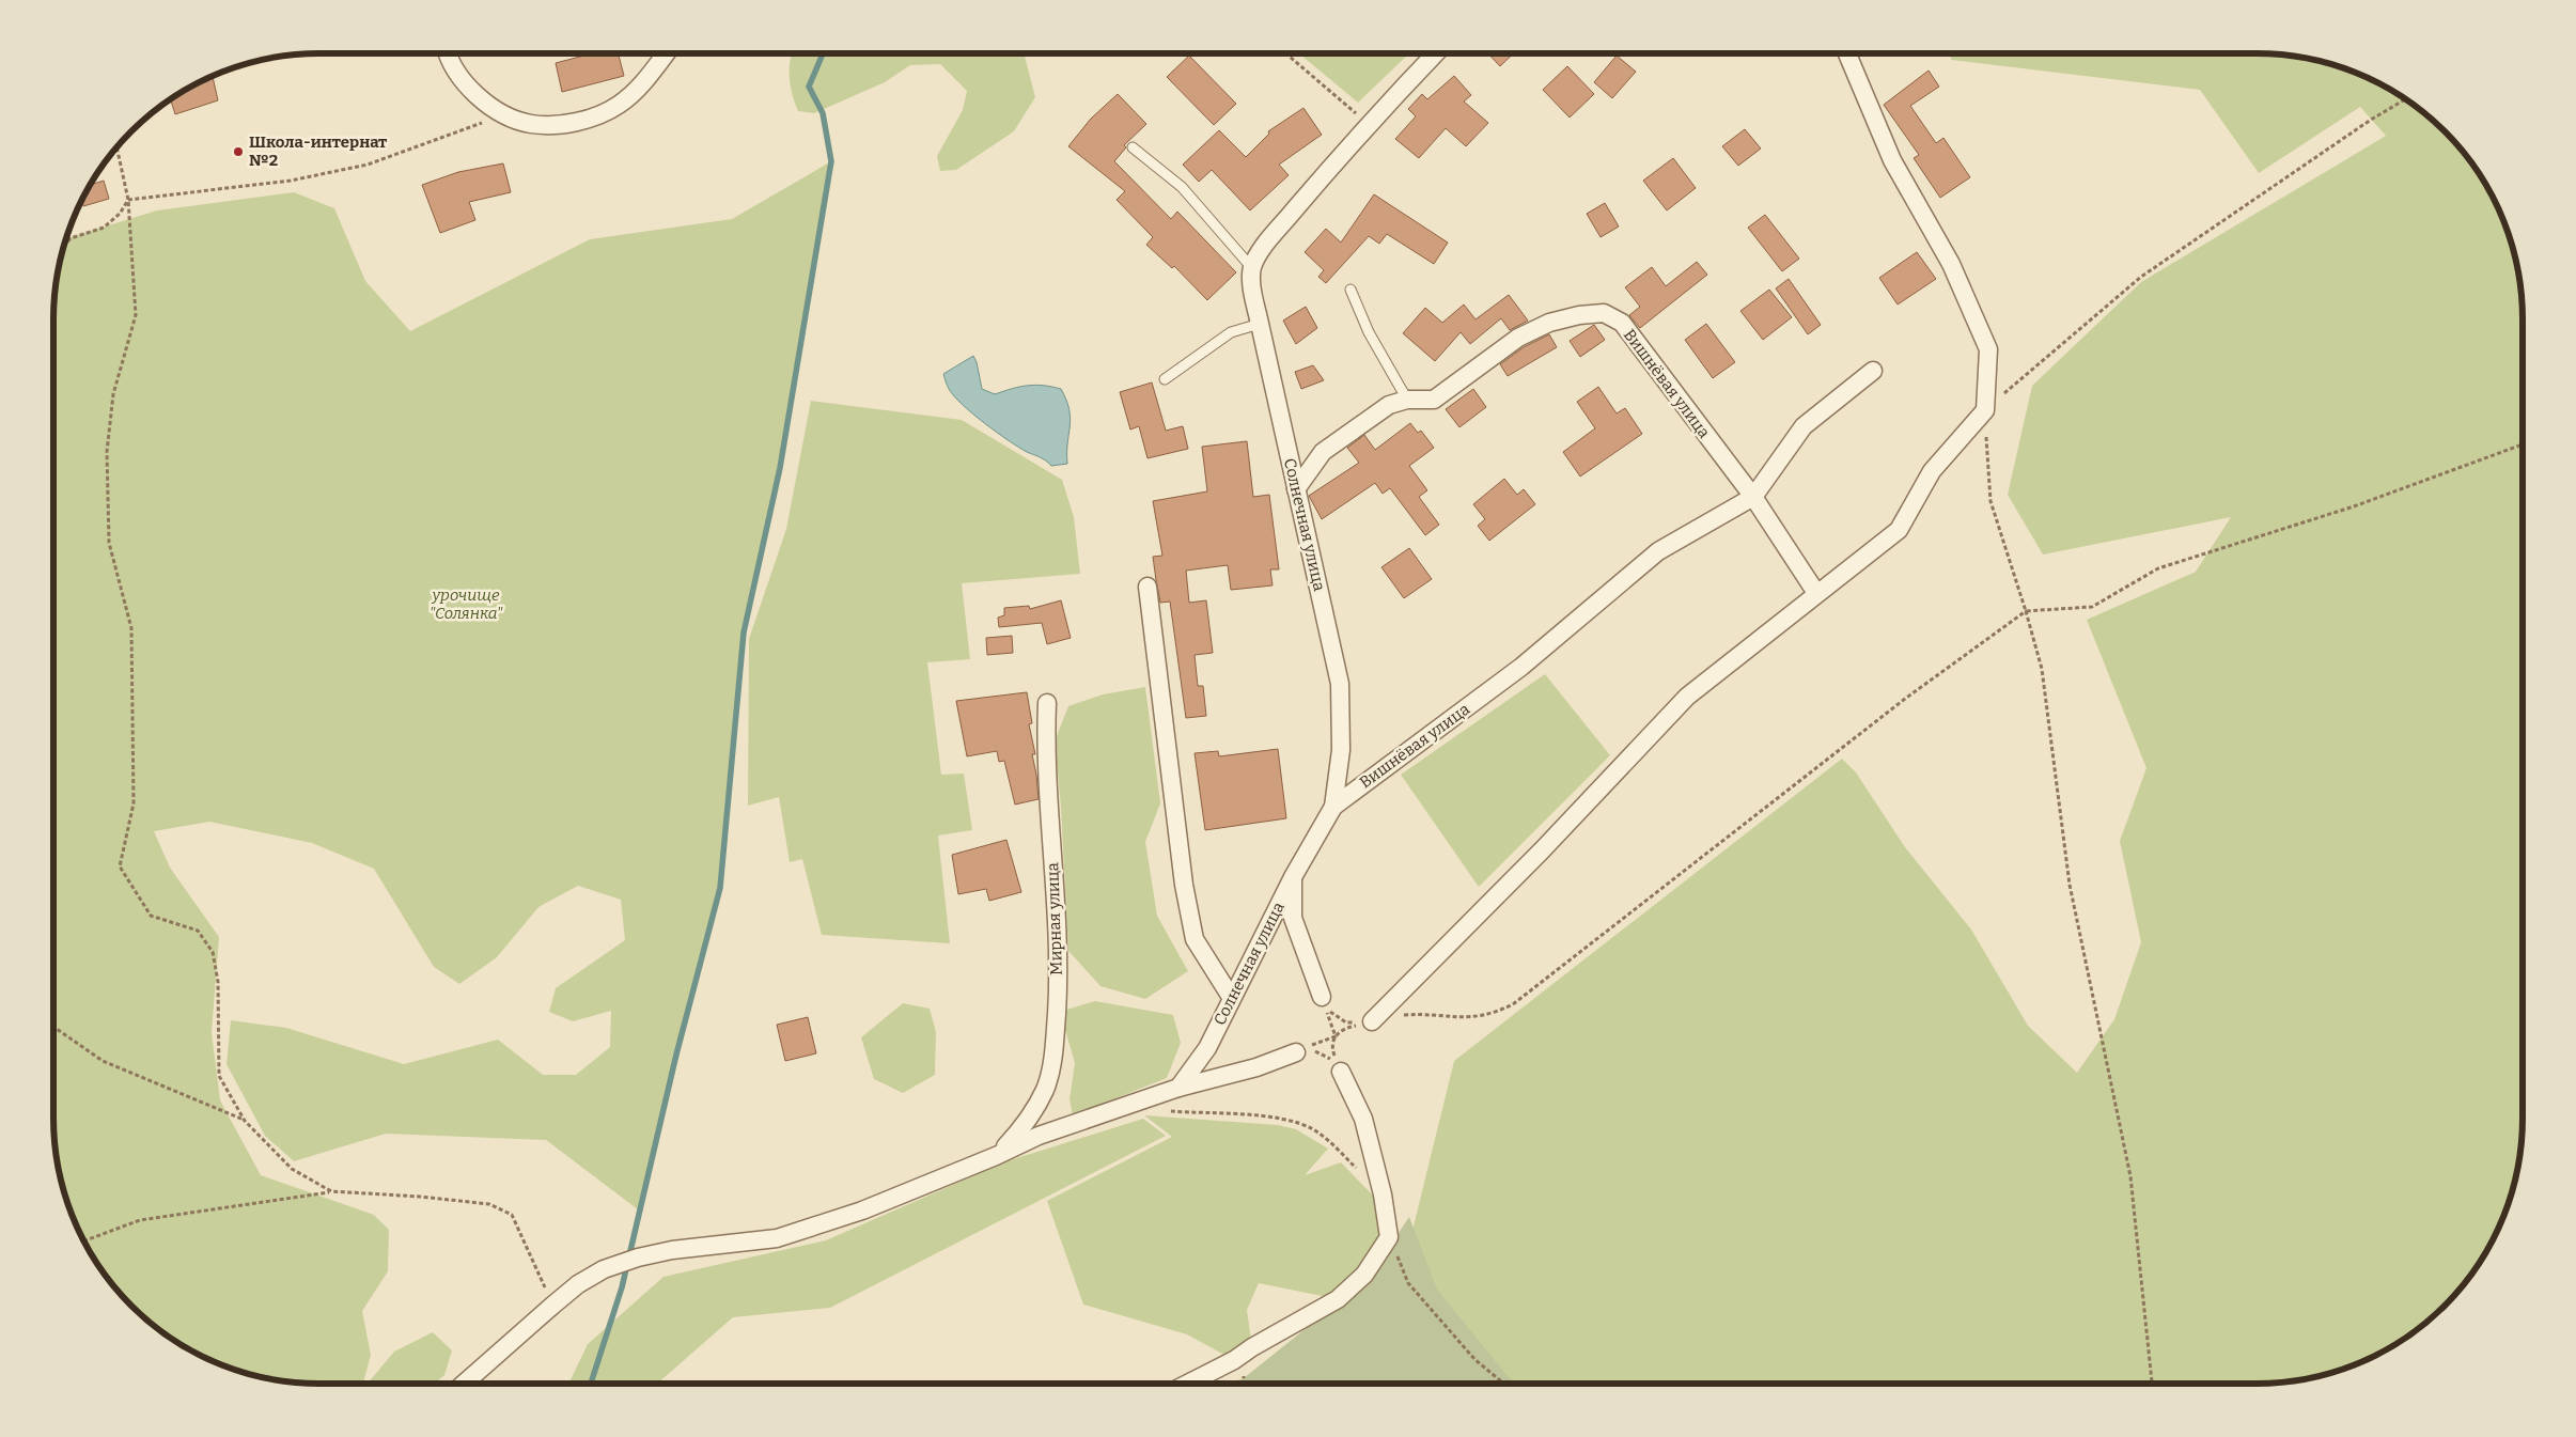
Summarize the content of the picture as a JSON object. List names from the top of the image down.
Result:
{
  "streets": {
    "street": ["Вишнёвая улица", "Солнечная улица", "Мирная улица"]
  },
  "crossings": [
    ["Вишнёвая улица", "Солнечная улица"]
  ],
  "parks": ["урочище \"Солянка\""],
  "places": ["Школа-интернат №2"]
}
